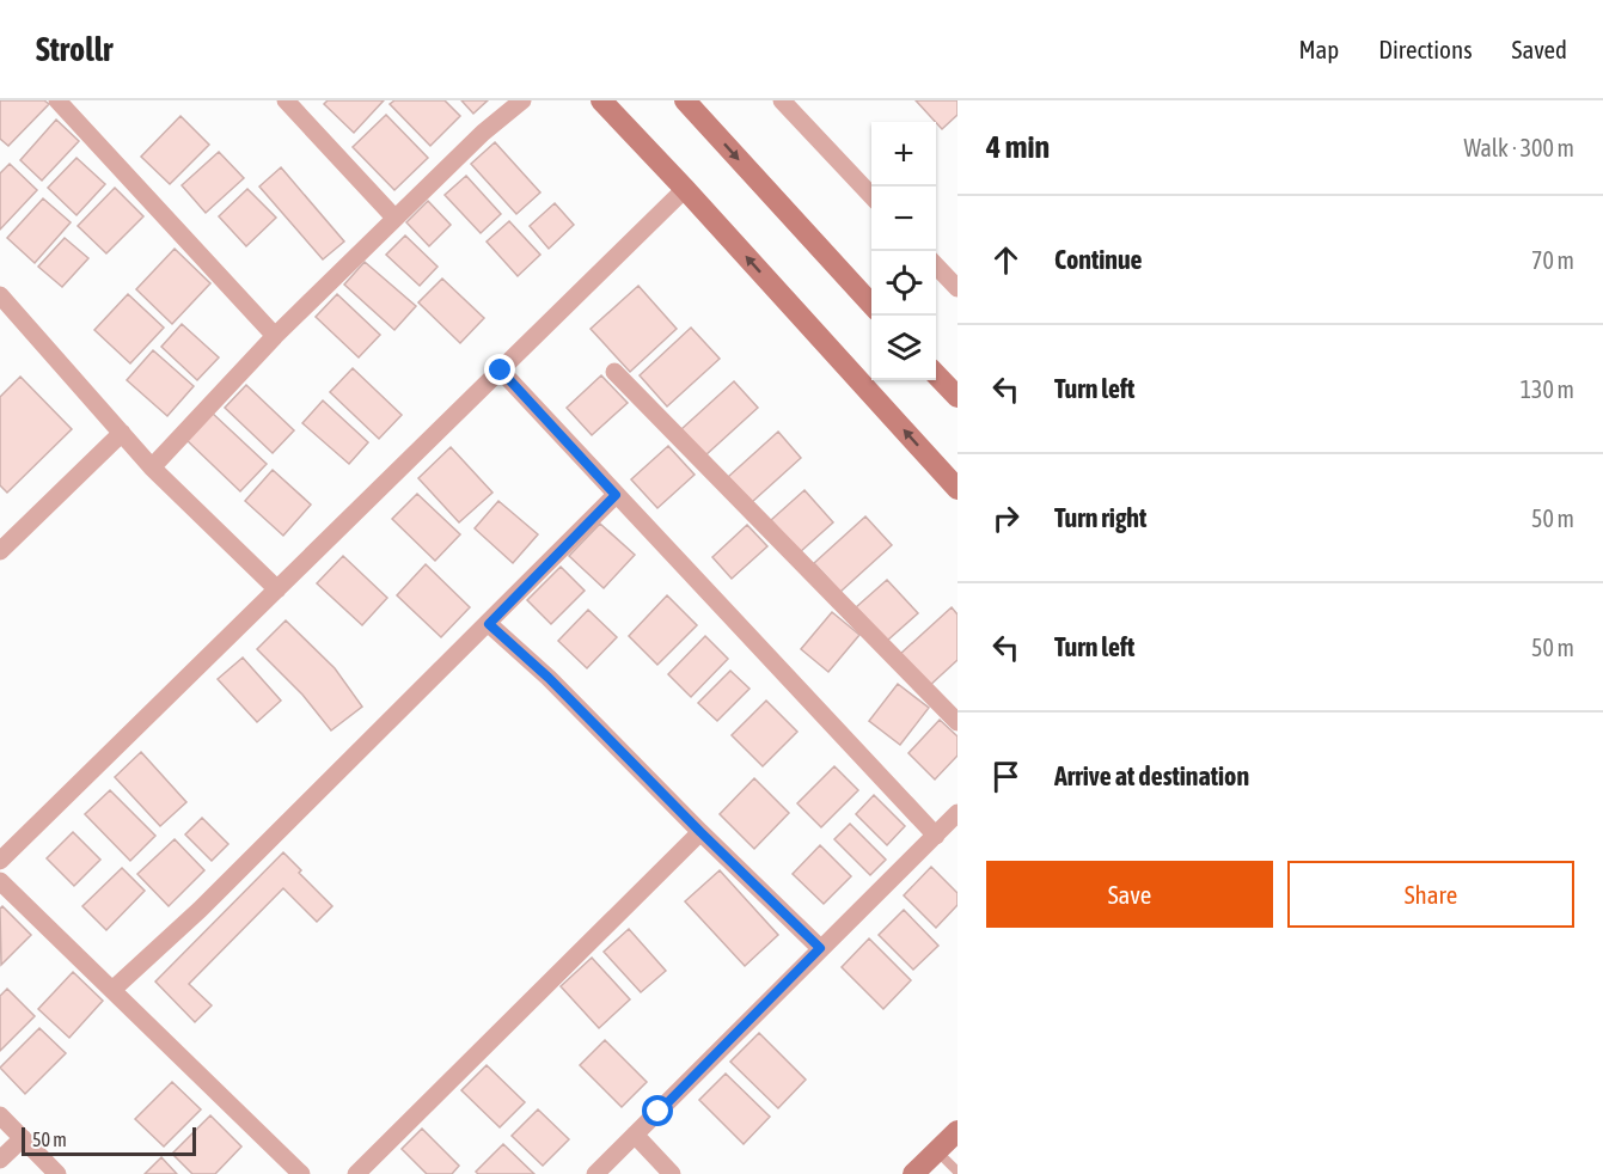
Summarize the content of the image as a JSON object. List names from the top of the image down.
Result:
{
  "scale_bar": "50 m",
  "page": {
    "header": "Strollr",
    "nav": ["Map", "Directions", "Saved"],
    "heading": ["4 min", "Walk · 300 m"],
    "map_buttons": ["+", "−"],
    "list": [
      ["Continue", "70 m"],
      ["Turn left", "130 m"],
      ["Turn right", "50 m"],
      ["Turn left", "50 m"],
      "Arrive at destination"
    ],
    "buttons": ["Save", "Share"],
    "scale": "50 m"
  }
}
